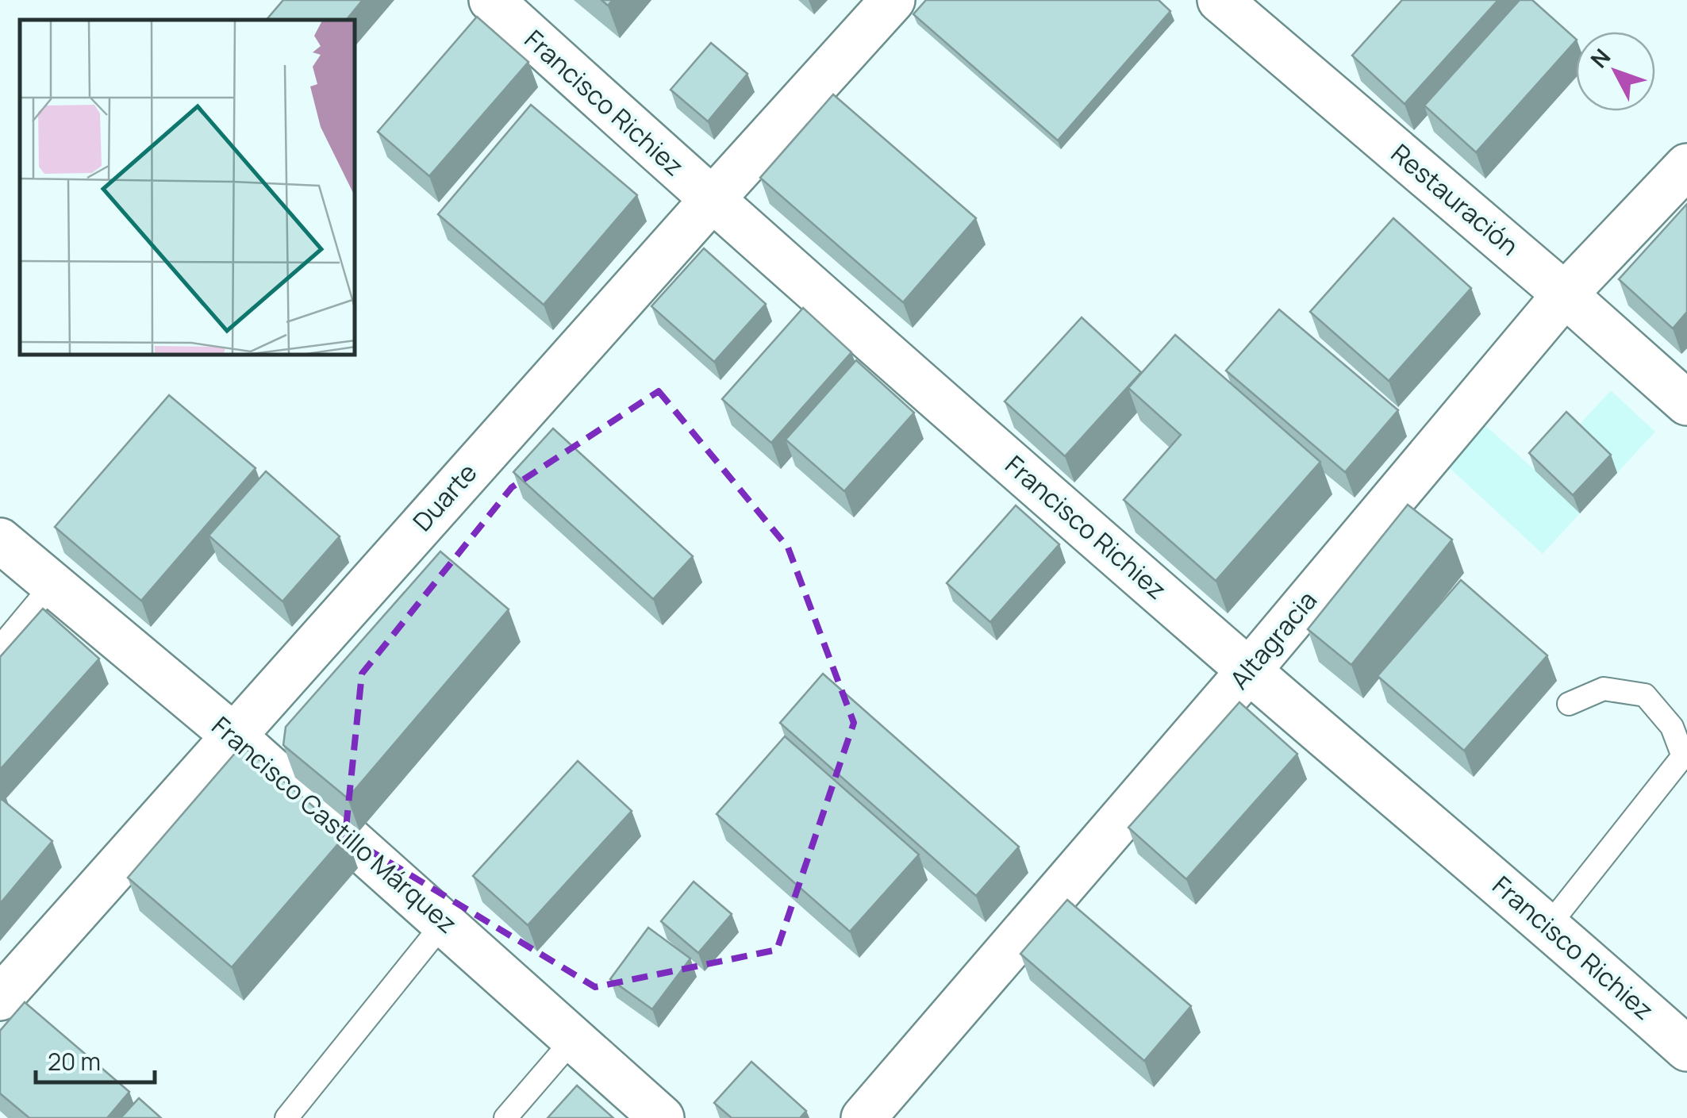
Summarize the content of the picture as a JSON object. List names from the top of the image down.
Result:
{
  "streets": {
    "street": [
      "Francisco Richiez",
      "Restauración",
      "Duarte",
      "Altagracia",
      "Francisco Castillo Márquez"
    ]
  },
  "crossings": [
    ["Francisco Richiez", "Duarte"],
    ["Francisco Richiez", "Altagracia"],
    ["Restauración", "Altagracia"],
    ["Duarte", "Francisco Castillo Márquez"]
  ],
  "scale_bar": "20 m",
  "north": "top left"
}
